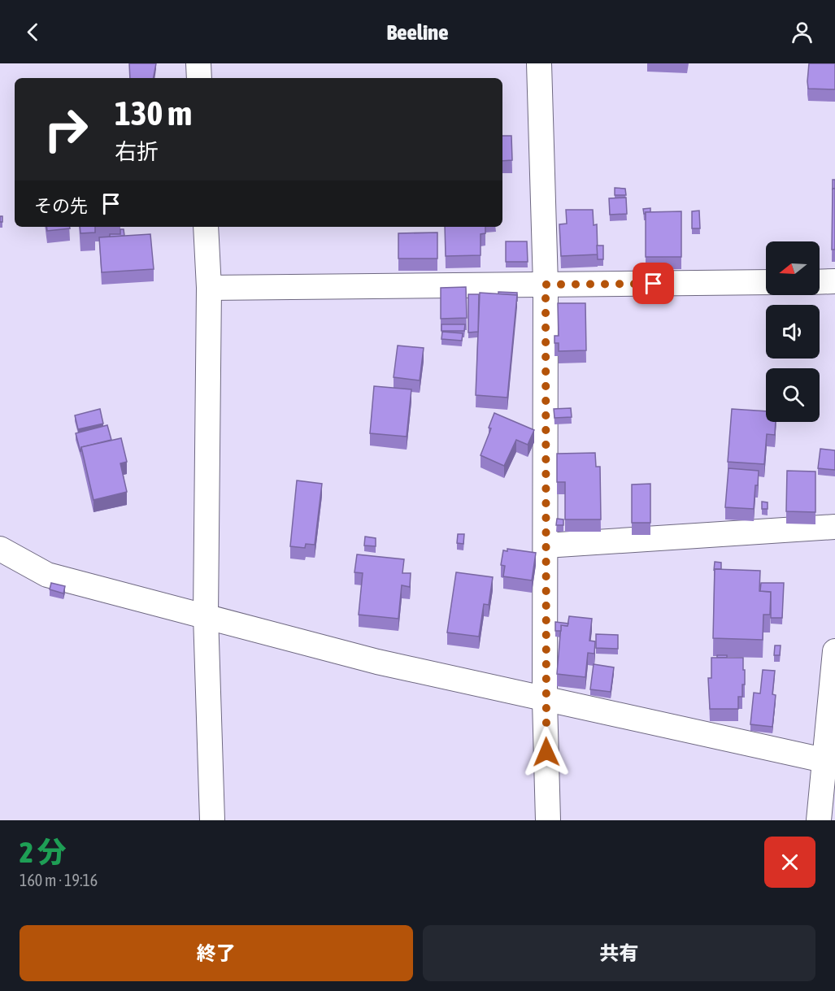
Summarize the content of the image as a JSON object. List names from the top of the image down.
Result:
{
  "north": "left",
  "page": {
    "header": "Beeline",
    "turn": ["130 m", "右折"],
    "then": "その先",
    "heading": ["2 分", "160 m · 19:16"],
    "buttons": ["終了", "共有"]
  }
}
